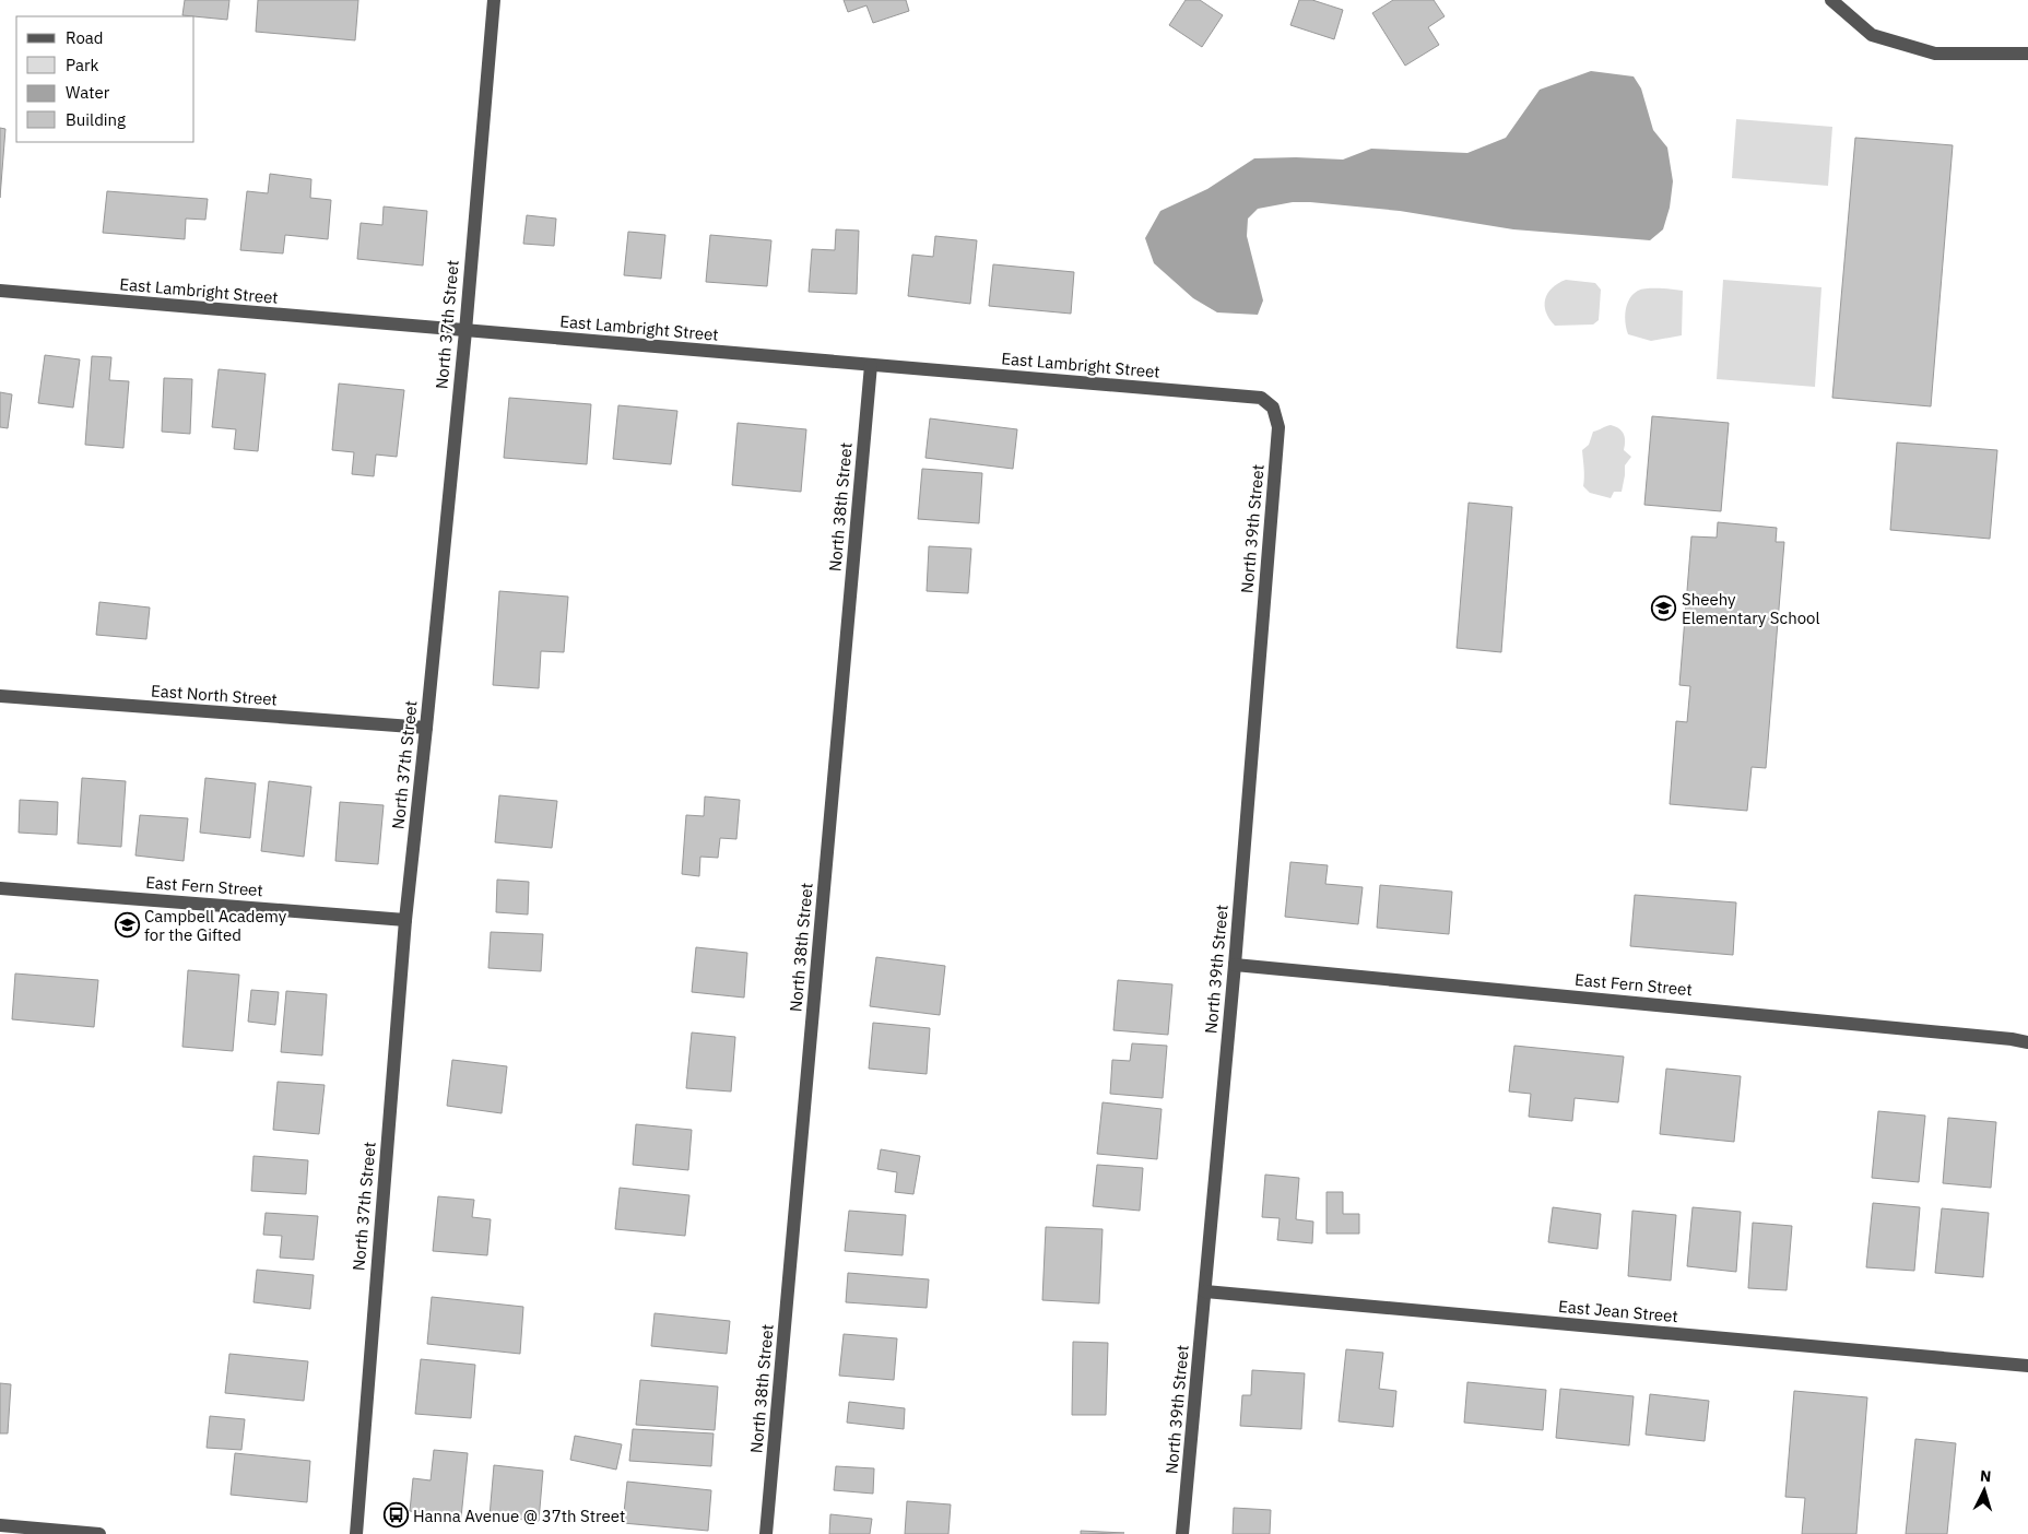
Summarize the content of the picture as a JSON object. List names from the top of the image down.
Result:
{
  "streets": {
    "street": [
      "East Lambright Street",
      "North 37th Street",
      "North 38th Street",
      "North 39th Street",
      "East North Street",
      "East Fern Street",
      "East Jean Street"
    ]
  },
  "crossings": [
    ["East Lambright Street", "North 37th Street"],
    ["East Lambright Street", "North 38th Street"],
    ["East Lambright Street", "North 39th Street"],
    ["North 37th Street", "East North Street"],
    ["North 37th Street", "East Fern Street"],
    ["North 39th Street", "East Fern Street"],
    ["North 39th Street", "East Jean Street"]
  ],
  "places": {
    "school or university": ["Sheehy Elementary School", "Campbell Academy for the Gifted"],
    "bus stop": ["Hanna Avenue @ 37th Street"]
  },
  "legend": [
    "Road",
    "Park",
    "Water",
    "Building"
  ],
  "north": "top"
}
